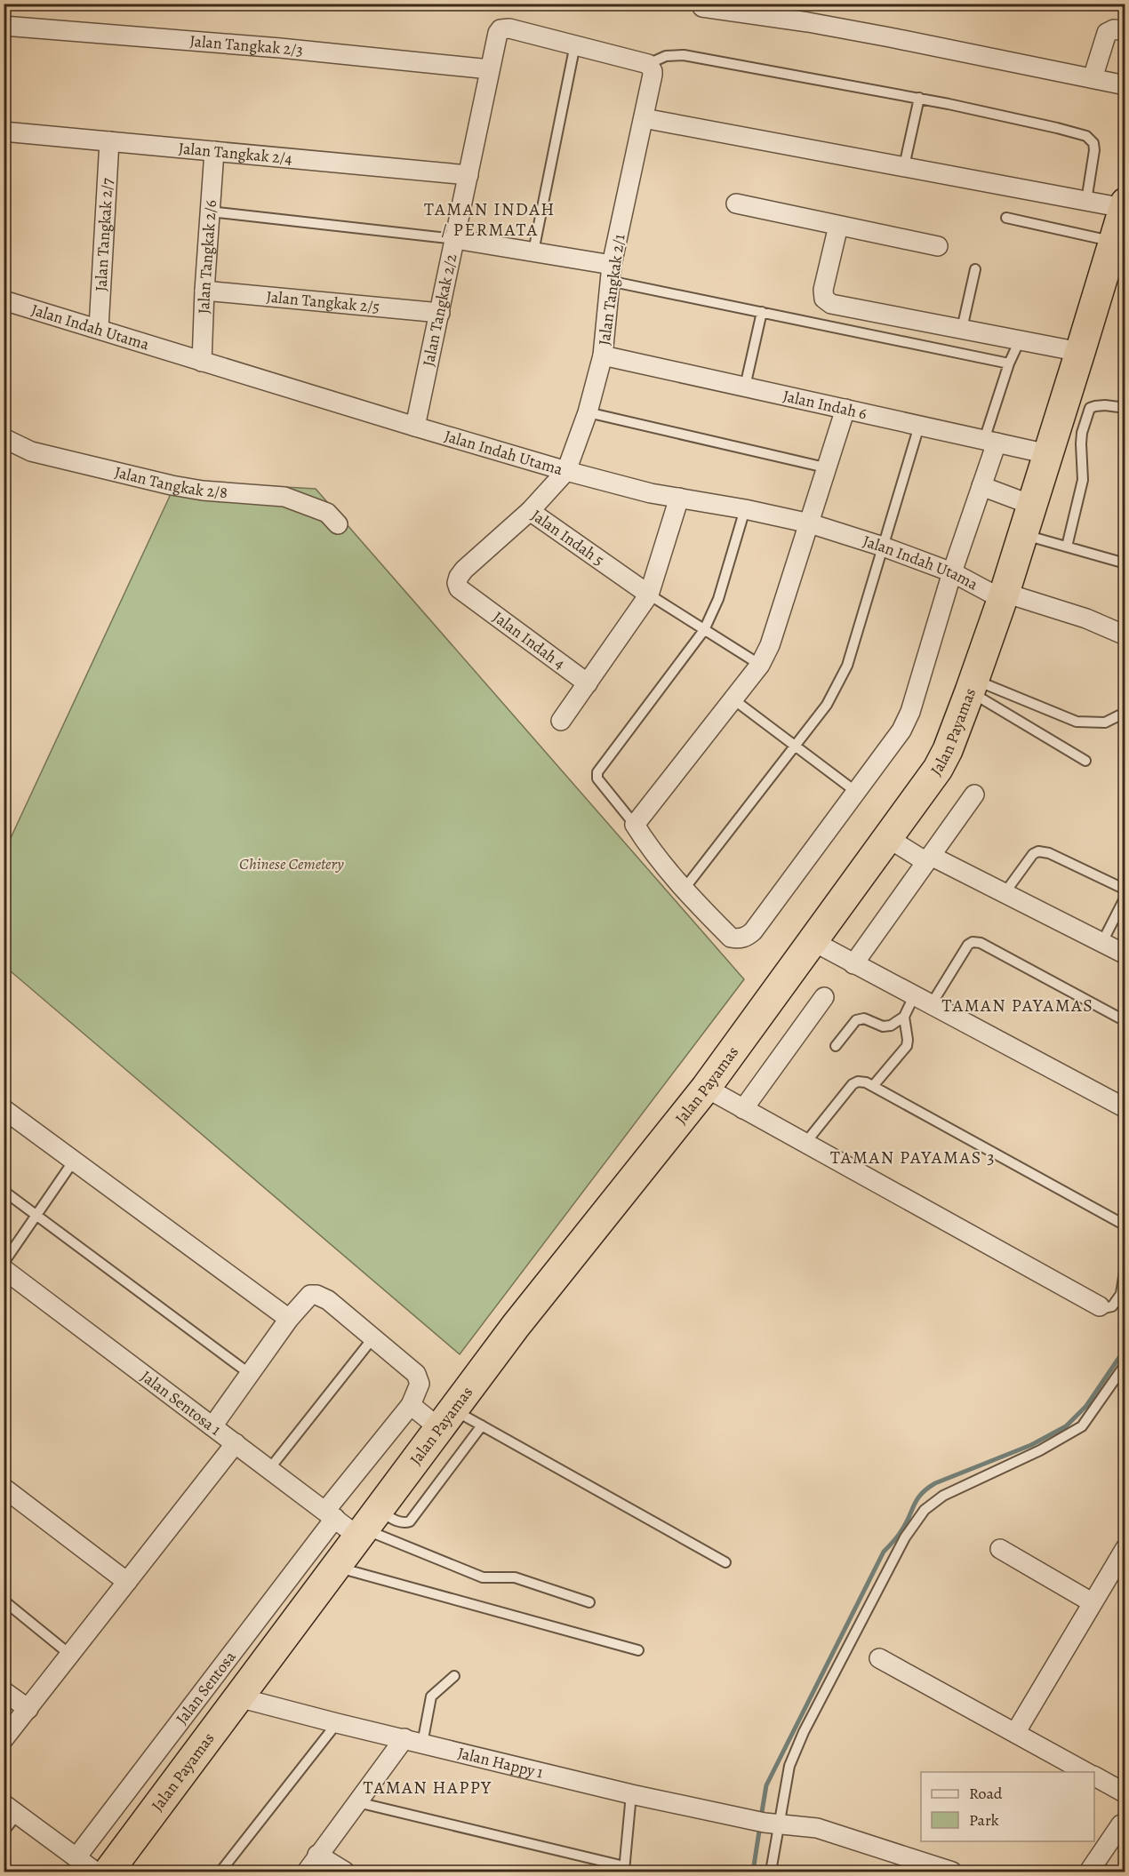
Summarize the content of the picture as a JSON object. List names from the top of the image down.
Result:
{
  "streets": {
    "highway": ["Jalan Payamas"],
    "street": [
      "Jalan Tangkak 2/3",
      "Jalan Tangkak 2/4",
      "Jalan Tangkak 2/7",
      "Jalan Tangkak 2/6",
      "Jalan Tangkak 2/1",
      "Jalan Tangkak 2/5",
      "Jalan Tangkak 2/2",
      "Jalan Indah Utama",
      "Jalan Indah 6",
      "Jalan Tangkak 2/8",
      "Jalan Indah 5",
      "Jalan Indah 4",
      "Jalan Sentosa 1",
      "Jalan Sentosa",
      "Jalan Happy 1"
    ]
  },
  "crossings": [
    ["Jalan Tangkak 2/3", "Jalan Tangkak 2/2"],
    ["Jalan Tangkak 2/4", "Jalan Tangkak 2/7"],
    ["Jalan Tangkak 2/4", "Jalan Tangkak 2/6"],
    ["Jalan Tangkak 2/4", "Jalan Tangkak 2/2"],
    ["Jalan Tangkak 2/7", "Jalan Indah Utama"],
    ["Jalan Tangkak 2/6", "Jalan Tangkak 2/5"],
    ["Jalan Tangkak 2/6", "Jalan Indah Utama"],
    ["Jalan Tangkak 2/1", "Jalan Indah Utama"],
    ["Jalan Tangkak 2/1", "Jalan Indah 6"],
    ["Jalan Tangkak 2/1", "Jalan Indah 5"],
    ["Jalan Tangkak 2/5", "Jalan Tangkak 2/2"],
    ["Jalan Tangkak 2/2", "Jalan Indah Utama"],
    ["Jalan Indah Utama", "Jalan Indah 5"],
    ["Jalan Indah Utama", "Jalan Payamas"],
    ["Jalan Indah 6", "Jalan Payamas"],
    ["Jalan Indah 5", "Jalan Indah 4"],
    ["Jalan Payamas", "Jalan Sentosa 1"],
    ["Jalan Payamas", "Jalan Happy 1"],
    ["Jalan Sentosa 1", "Jalan Sentosa"]
  ],
  "districts": [
    "TAMAN INDAH / PERMATA",
    "TAMAN PAYAMAS",
    "TAMAN PAYAMAS 3",
    "TAMAN HAPPY"
  ],
  "parks": ["Chinese Cemetery"],
  "legend": ["Road", "Park"]
}
